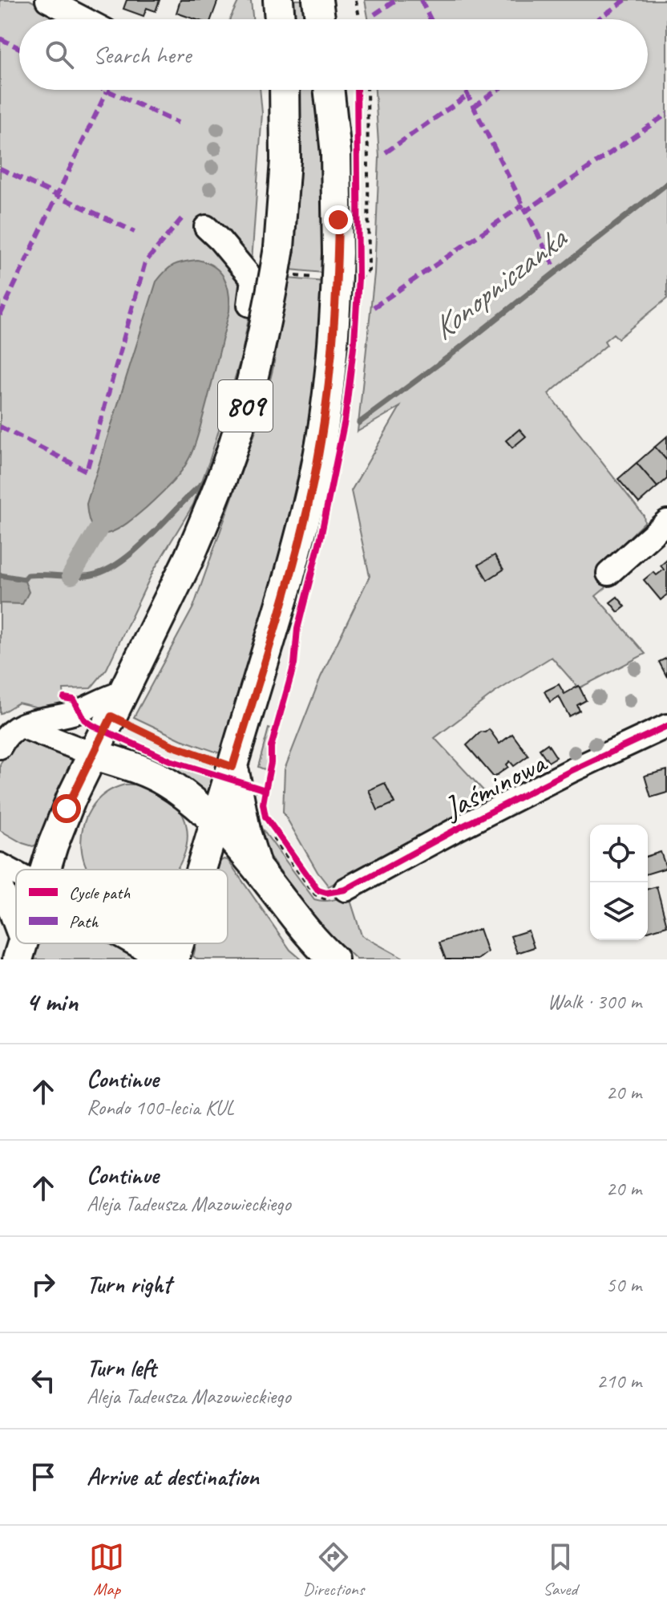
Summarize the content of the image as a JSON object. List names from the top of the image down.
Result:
{
  "streets": {
    "main road": ["809"],
    "street": ["Jaśminowa"]
  },
  "water": ["Konopniczanka"],
  "legend": ["Cycle path", "Path"],
  "page": {
    "search": "Search here",
    "heading": ["4 min", "Walk · 300 m"],
    "list": [
      ["Continue", "Rondo 100-lecia KUL", "20 m"],
      ["Continue", "Aleja Tadeusza Mazowieckiego", "20 m"],
      ["Turn right", "50 m"],
      ["Turn left", "Aleja Tadeusza Mazowieckiego", "210 m"],
      "Arrive at destination"
    ],
    "nav": ["Map", "Directions", "Saved"]
  }
}
